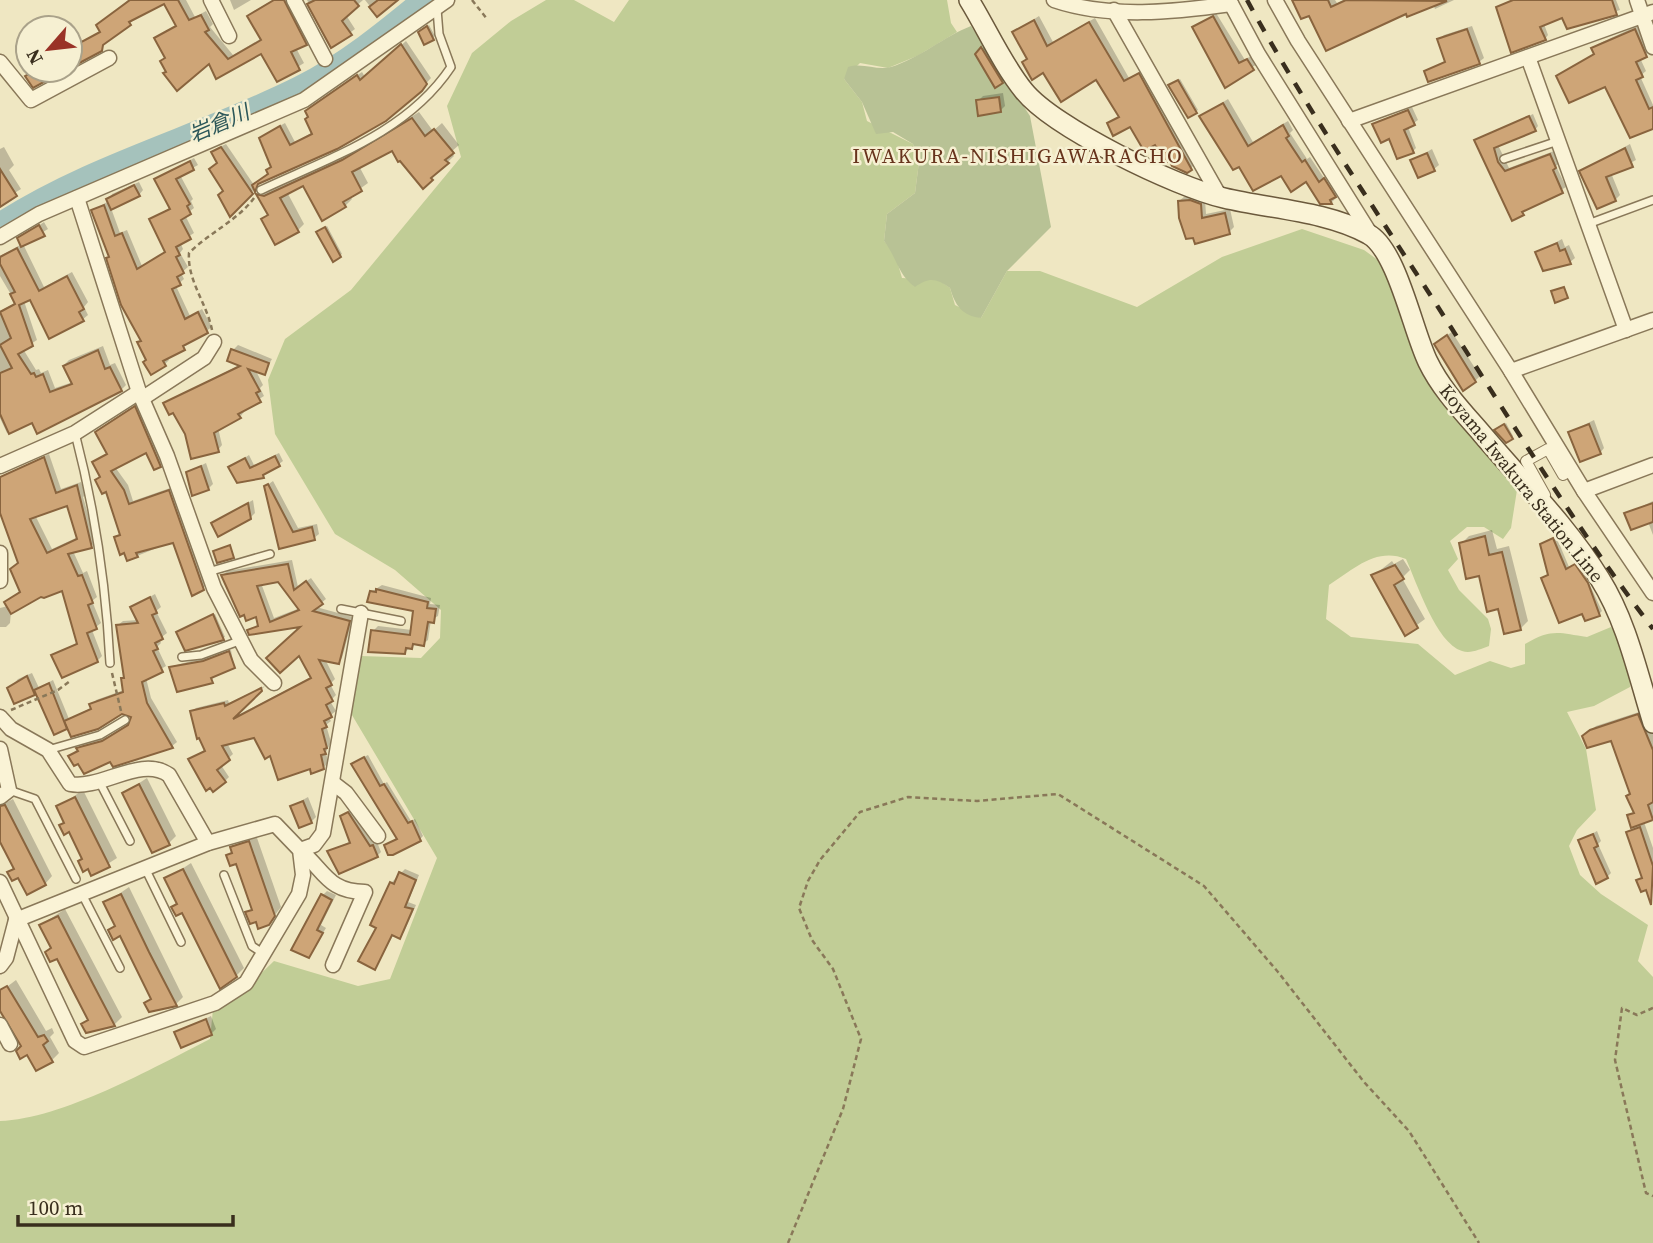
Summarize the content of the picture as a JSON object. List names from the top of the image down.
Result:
{
  "streets": {
    "main road": ["Koyama Iwakura Station Line"]
  },
  "districts": ["IWAKURA-NISHIGAWARACHO"],
  "water": ["岩倉川"],
  "scale_bar": "100 m",
  "north": "bottom left"
}
